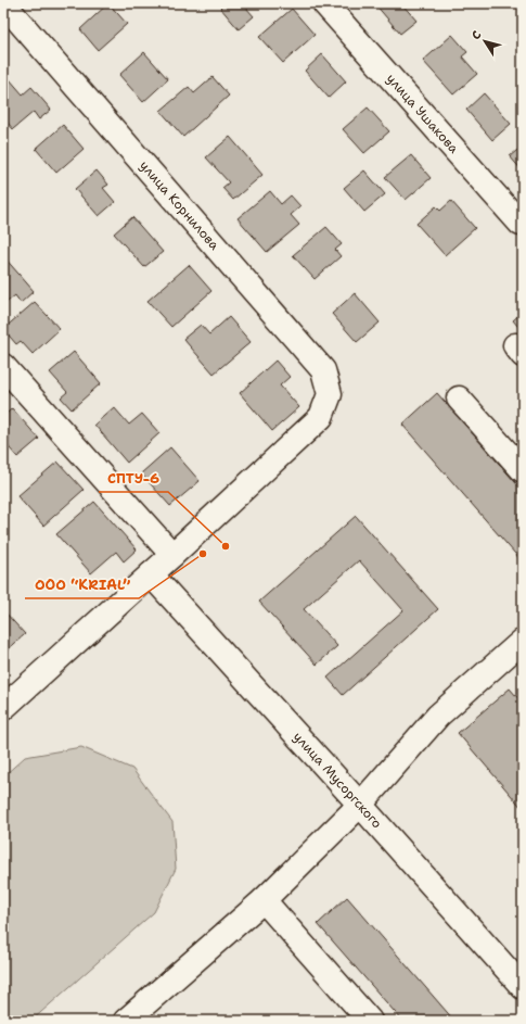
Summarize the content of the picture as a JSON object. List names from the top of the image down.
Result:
{
  "streets": {
    "street": ["улица Ушакова", "улица Корнилова", "улица Мусоргского"]
  },
  "places": ["СПТУ-6", "OOO “KRIAL”"],
  "north": "top left"
}
